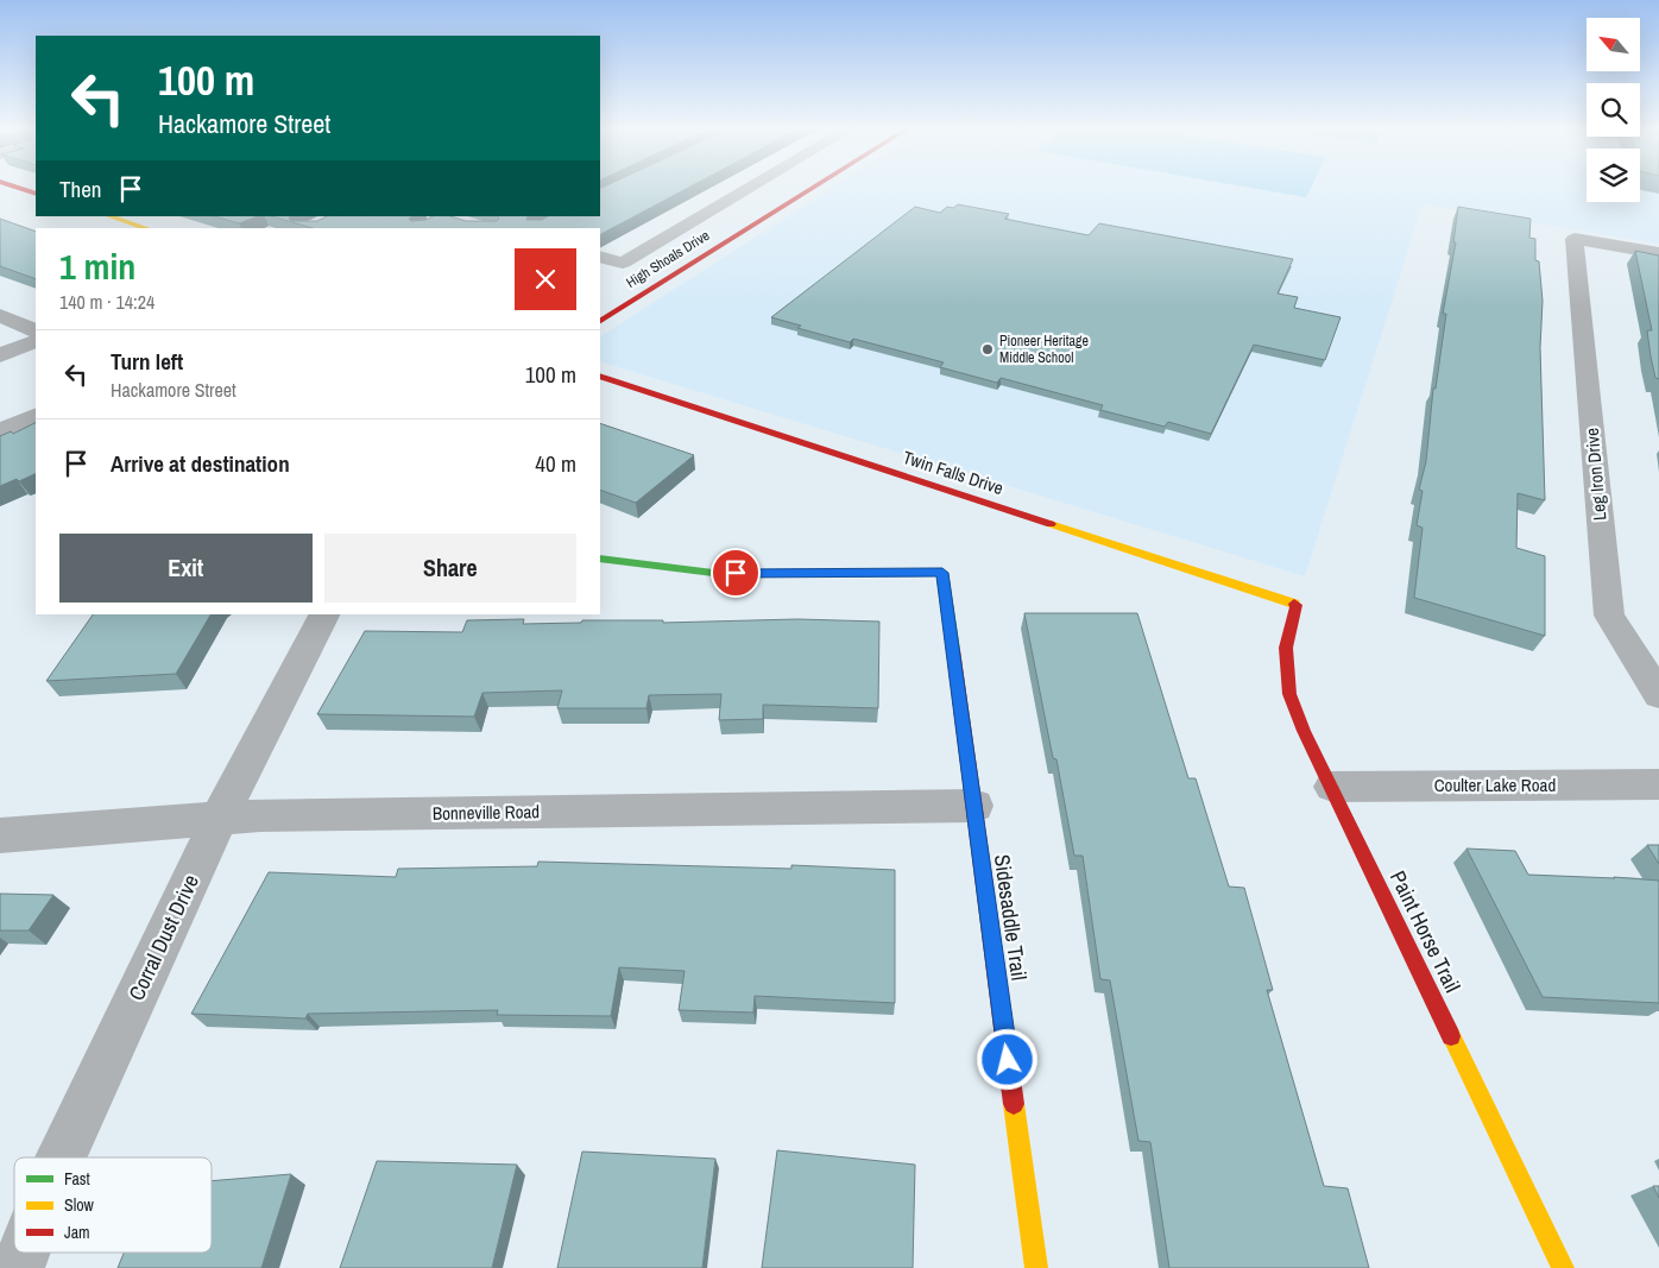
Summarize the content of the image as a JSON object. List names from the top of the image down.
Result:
{
  "streets": {
    "street": [
      "High Shoals Drive",
      "Twin Falls Drive",
      "Leg Iron Drive",
      "Coulter Lake Road",
      "Bonneville Road",
      "Sidesaddle Trail",
      "Paint Horse Trail",
      "Corral Dust Drive"
    ]
  },
  "crossings": [
    ["Twin Falls Drive", "Paint Horse Trail"],
    ["Coulter Lake Road", "Paint Horse Trail"],
    ["Bonneville Road", "Sidesaddle Trail"],
    ["Bonneville Road", "Corral Dust Drive"]
  ],
  "places": ["Pioneer Heritage Middle School"],
  "legend": ["Fast", "Slow", "Jam"],
  "north": "top left",
  "page": {
    "turn": ["100 m", "Hackamore Street"],
    "then": "Then",
    "heading": ["1 min", "140 m · 14:24"],
    "list": [
      {
        "name": "Turn left",
        "note": "Hackamore Street",
        "value": "100 m"
      },
      {
        "name": "Arrive at destination",
        "value": "40 m"
      }
    ],
    "buttons": ["Exit", "Share"]
  }
}
